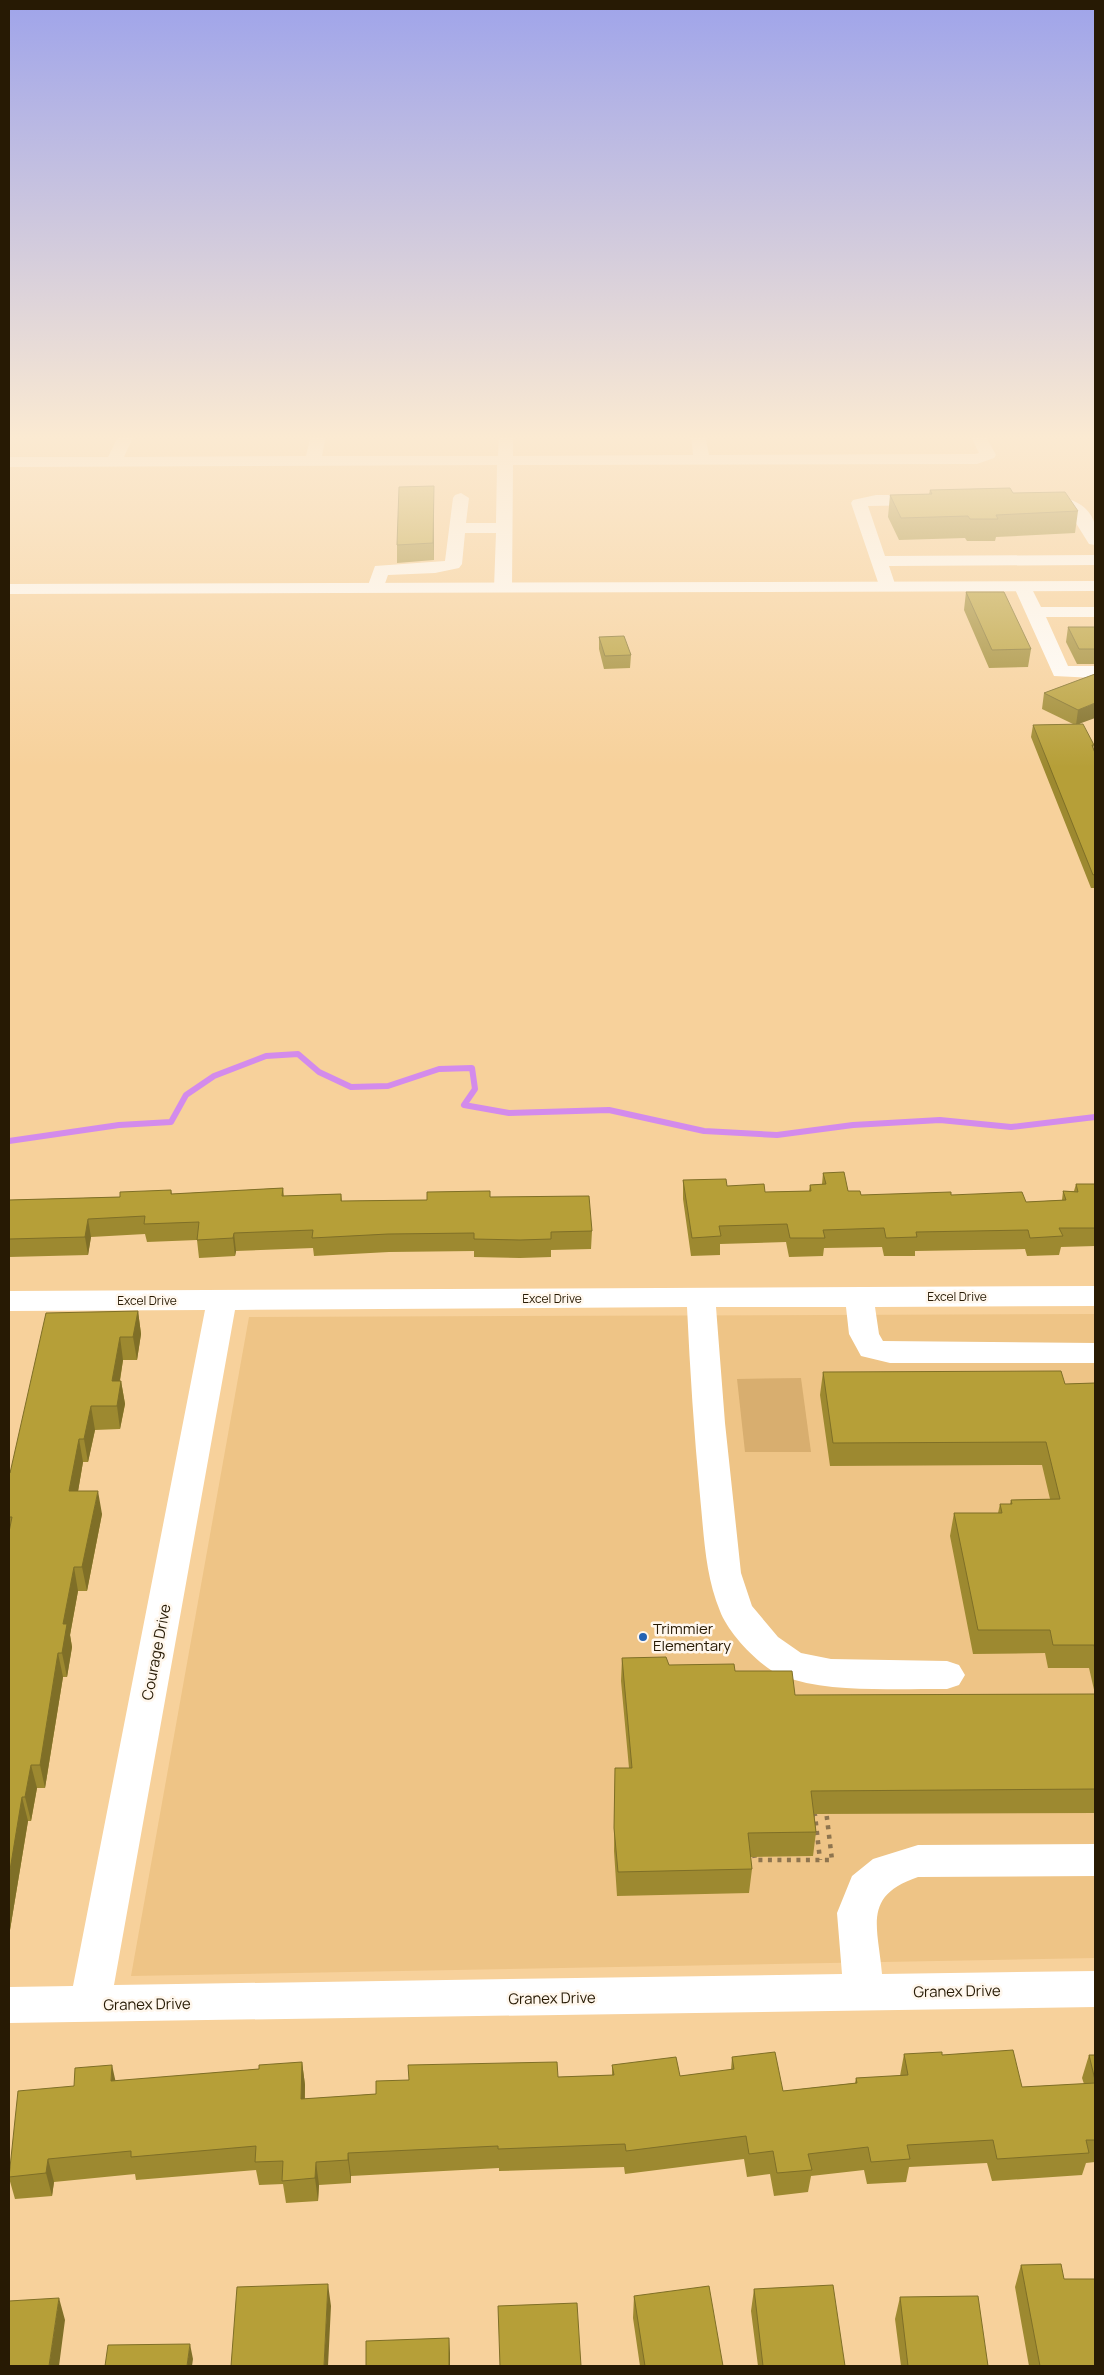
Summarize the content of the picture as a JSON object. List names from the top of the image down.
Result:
{
  "streets": {
    "street": ["Excel Drive", "Courage Drive", "Granex Drive"]
  },
  "crossings": [
    ["Excel Drive", "Courage Drive"],
    ["Courage Drive", "Granex Drive"]
  ],
  "places": ["Trimmier Elementary"]
}
